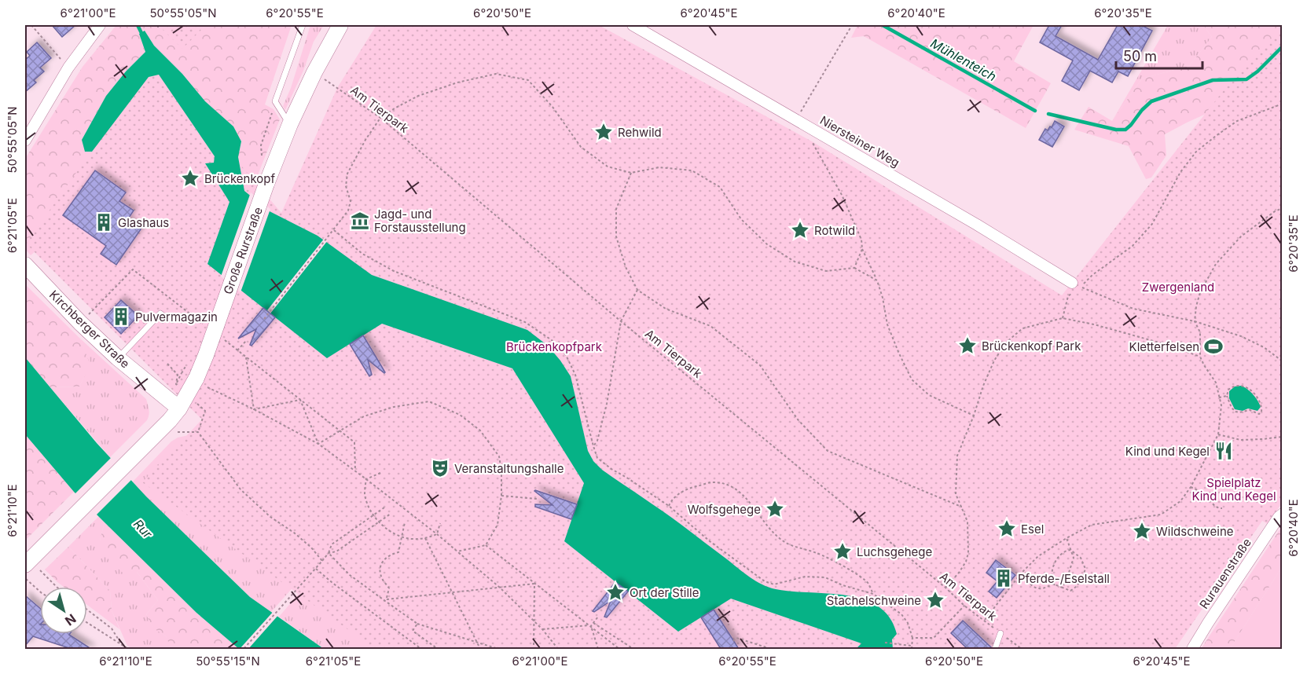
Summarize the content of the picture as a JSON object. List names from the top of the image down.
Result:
{
  "streets": {
    "main road": ["Große Rurstraße", "Kirchberger Straße"],
    "street": ["Niersteiner Weg", "Rurauenstraße"],
    "path": ["Am Tierpark"]
  },
  "crossings": [
    ["Am Tierpark", "Große Rurstraße"],
    ["Große Rurstraße", "Kirchberger Straße"]
  ],
  "water": ["Mühlenteich", "Rur"],
  "parks": ["Zwergenland", "Brückenkopfpark", "Spielplatz Kind und Kegel"],
  "places": {
    "place": [
      "Rehwild",
      "Brückenkopf",
      "Rotwild",
      "Brückenkopf Park",
      "Wolfsgehege",
      "Esel",
      "Wildschweine",
      "Luchsgehege",
      "Ort der Stille",
      "Stachelschweine"
    ],
    "museum": ["Jagd- und Forstausstellung"],
    "building": ["Glashaus", "Pulvermagazin", "Pferde-/Eselstall"],
    "sports": ["Kletterfelsen"],
    "restaurant": ["Kind und Kegel"],
    "theatre": ["Veranstaltungshalle"]
  },
  "scale_bar": "50 m",
  "north": "bottom right",
  "coordinates": [
    "6°21'00\"E",
    "50°55'05\"N",
    "6°20'55\"E",
    "6°20'50\"E",
    "6°20'45\"E",
    "6°20'40\"E",
    "6°20'35\"E",
    "6°21'05\"E",
    "6°21'10\"E",
    "50°55'15\"N"
  ]
}
